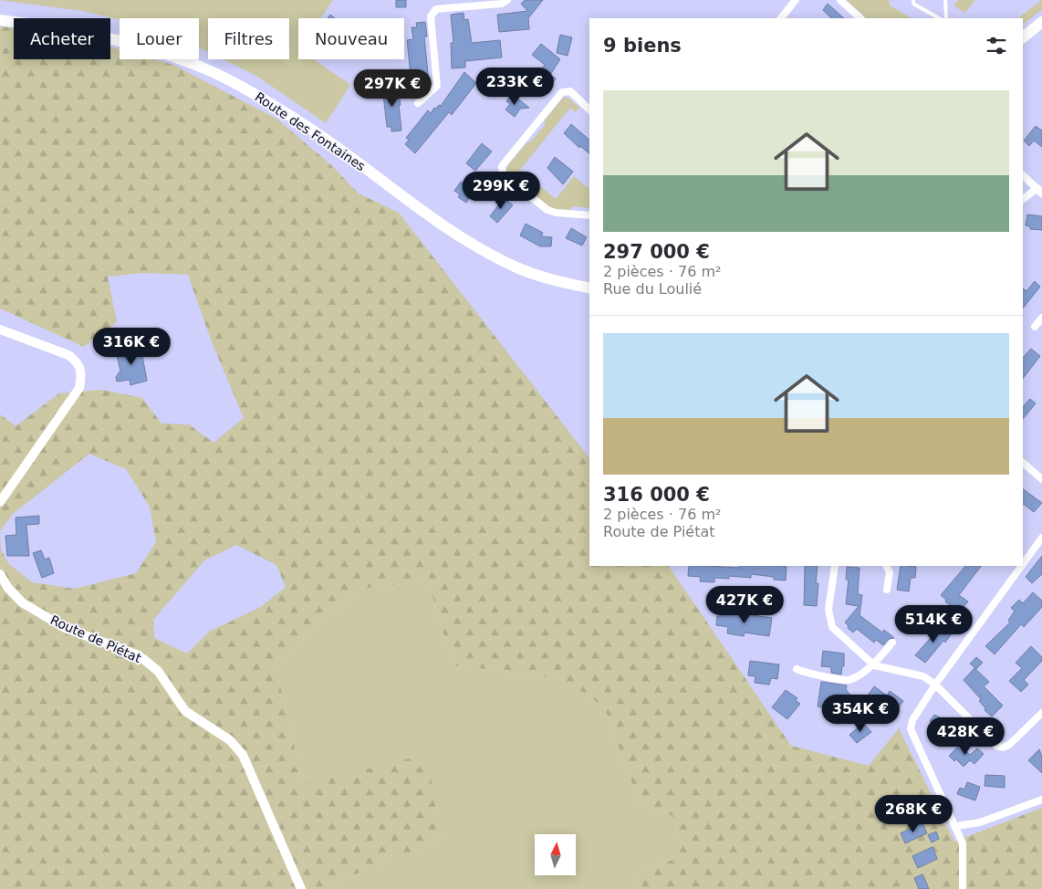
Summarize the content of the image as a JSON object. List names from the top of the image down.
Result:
{
  "streets": {
    "main road": ["Route des Fontaines"],
    "street": ["Route de Piétat"]
  },
  "north": "top",
  "page": {
    "chip": [
      "Acheter",
      "Louer",
      "Filtres",
      "Nouveau"
    ],
    "heading": "9 biens",
    "price": [
      "233K €",
      "297K €",
      "299K €",
      "316K €",
      "427K €",
      "514K €",
      "354K €",
      "428K €",
      "268K €"
    ],
    "list": [
      {
        "name": "297 000 €",
        "note": "2 pièces · 76 m² · Rue du Loulié"
      },
      {
        "name": "316 000 €",
        "note": "2 pièces · 76 m² · Route de Piétat"
      }
    ]
  }
}
